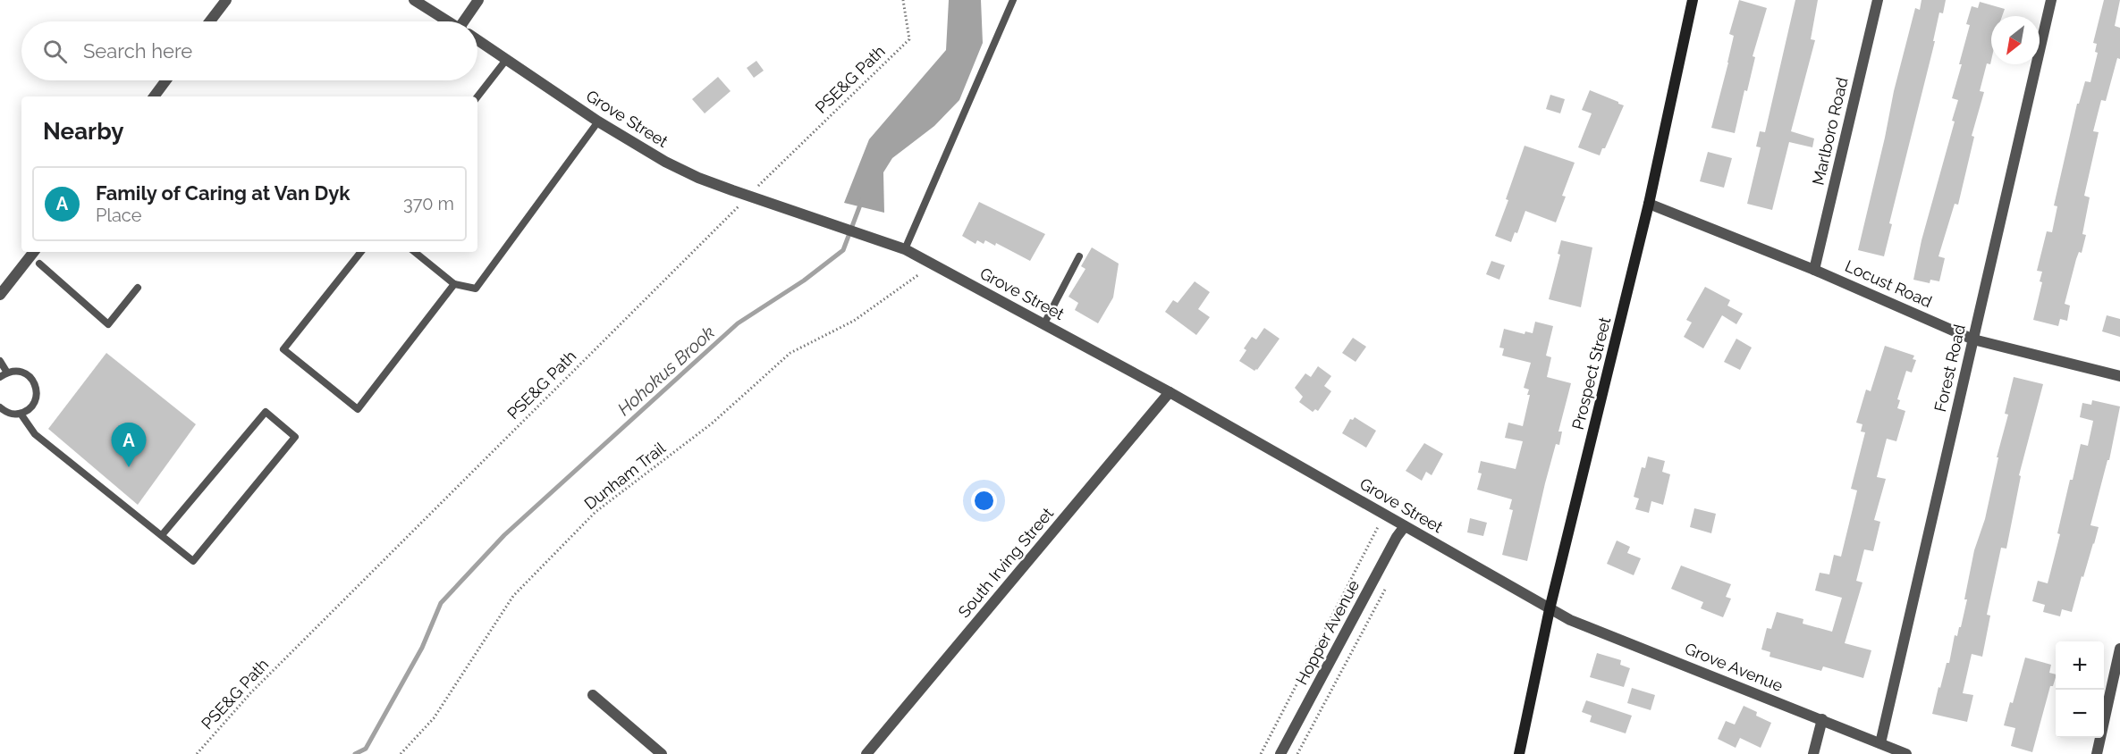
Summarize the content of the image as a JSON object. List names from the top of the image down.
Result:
{
  "streets": {
    "main road": ["Prospect Street"],
    "street": [
      "Grove Street",
      "Marlboro Road",
      "Locust Road",
      "Forest Road",
      "South Irving Street",
      "Hopper Avenue",
      "Grove Avenue"
    ],
    "path": ["PSE&G Path", "Dunham Trail"]
  },
  "crossings": [
    ["PSE&G Path", "Grove Street"],
    ["Grove Street", "Prospect Street"],
    ["Grove Street", "South Irving Street"],
    ["Grove Street", "Hopper Avenue"],
    ["Grove Street", "Grove Avenue"],
    ["Marlboro Road", "Locust Road"],
    ["Locust Road", "Forest Road"],
    ["Locust Road", "Prospect Street"],
    ["Forest Road", "Grove Avenue"],
    ["Prospect Street", "Grove Avenue"]
  ],
  "water": ["Hohokus Brook"],
  "north": "bottom left",
  "page": {
    "search": "Search here",
    "heading": "Nearby",
    "list": [
      {
        "mark": "A",
        "name": "Family of Caring at Van Dyk",
        "note": "Place",
        "value": "370 m"
      }
    ],
    "pins": "A",
    "map_buttons": ["+", "−"]
  }
}
